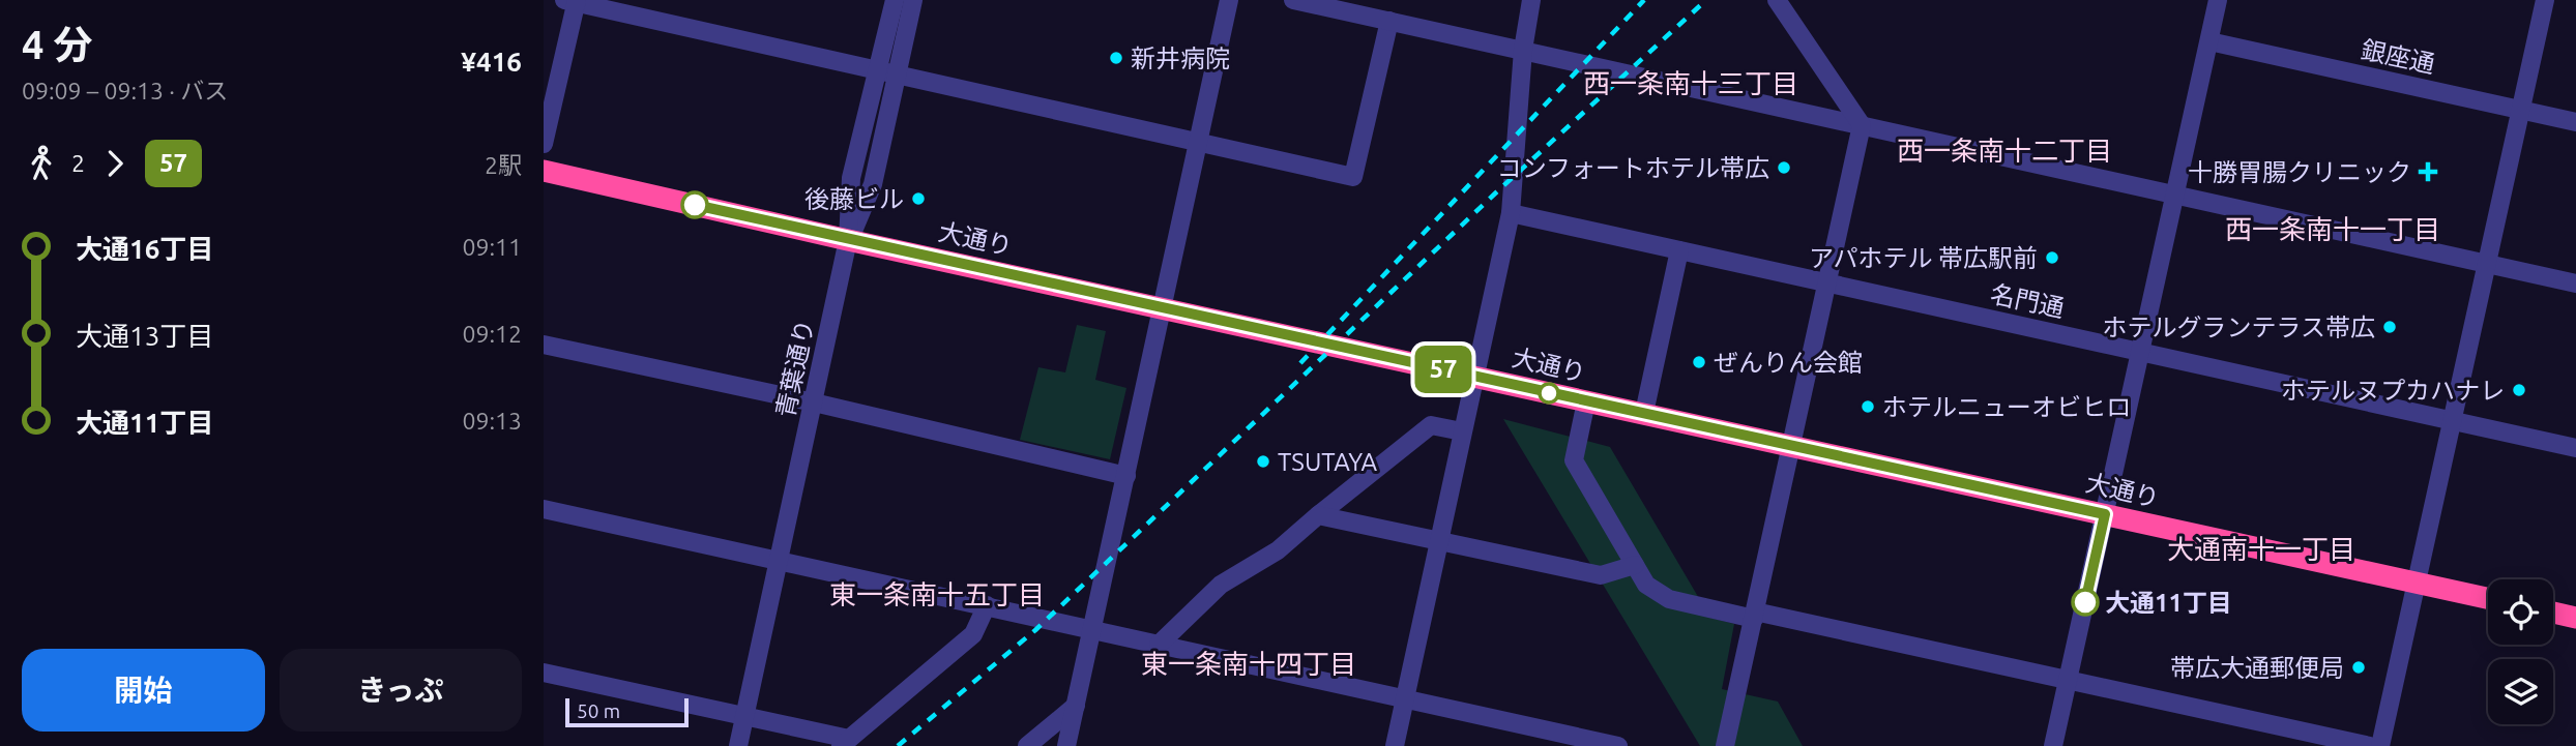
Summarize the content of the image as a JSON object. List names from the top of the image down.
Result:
{
  "streets": {
    "highway": ["大通り"],
    "street": ["銀座通", "名門通", "青葉通り"]
  },
  "crossings": [
    ["大通り", "青葉通り"]
  ],
  "districts": [
    "西一条南十三丁目",
    "西一条南十二丁目",
    "西一条南十一丁目",
    "大通南十一丁目",
    "東一条南十五丁目",
    "東一条南十四丁目"
  ],
  "places": {
    "other": [
      "新井病院",
      "コンフォートホテル帯広",
      "後藤ビル",
      "アパホテル 帯広駅前",
      "ホテルグランテラス帯広",
      "ぜんりん会館",
      "ホテルヌプカハナレ",
      "ホテルニューオビヒロ",
      "TSUTAYA",
      "大通11丁目",
      "帯広大通郵便局"
    ],
    "health": ["十勝胃腸クリニック"]
  },
  "lines": ["bus line 57"],
  "scale_bar": "50 m",
  "page": {
    "heading": ["4 分", "09:09 – 09:13 · バス", "¥416"],
    "on_map": "57",
    "legs": ["2", "57", "2駅"],
    "list": [
      {
        "name": "大通16丁目",
        "value": "09:11"
      },
      {
        "name": "大通13丁目",
        "value": "09:12"
      },
      {
        "name": "大通11丁目",
        "value": "09:13"
      }
    ],
    "buttons": ["開始", "きっぷ"],
    "scale": "50 m"
  }
}
